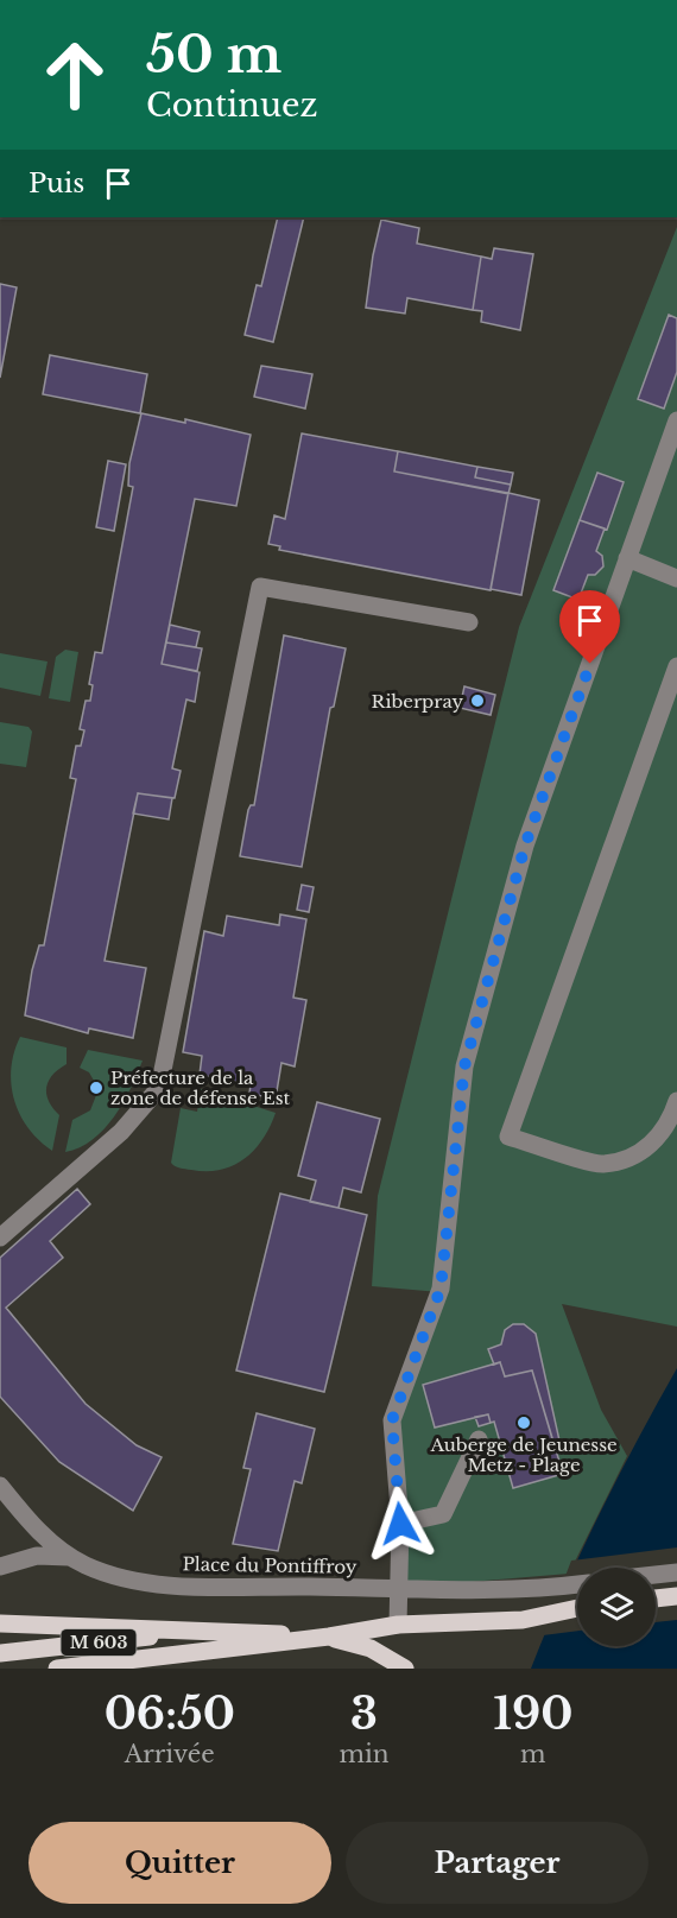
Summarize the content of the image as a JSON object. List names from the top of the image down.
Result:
{
  "streets": {
    "main road": ["M 603"],
    "street": ["Place du Pontiffroy"]
  },
  "places": ["Riberpray", "Préfecture de la zone de défense Est", "Auberge de Jeunesse Metz - Plage"],
  "page": {
    "turn": ["50 m", "Continuez"],
    "then": "Puis",
    "eta": [
      "06:50",
      "Arrivée",
      "3",
      "min",
      "190",
      "m"
    ],
    "buttons": ["Quitter", "Partager"]
  }
}
